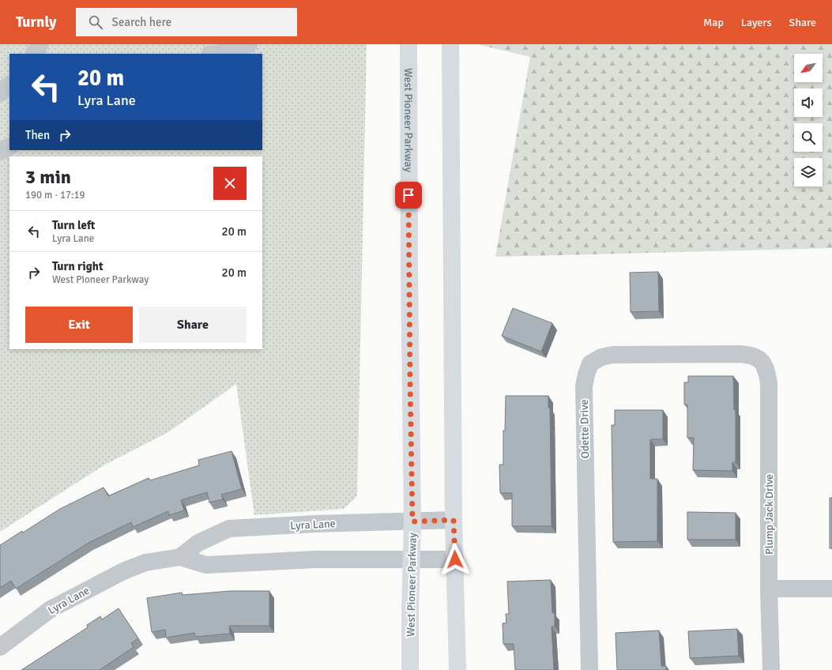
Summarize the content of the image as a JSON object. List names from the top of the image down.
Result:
{
  "streets": {
    "main road": ["West Pioneer Parkway"],
    "street": ["Odette Drive", "Plump Jack Drive", "Lyra Lane"]
  },
  "crossings": [
    ["West Pioneer Parkway", "Lyra Lane"],
    ["Odette Drive", "Plump Jack Drive"]
  ],
  "north": "bottom left",
  "page": {
    "header": "Turnly",
    "search": "Search here",
    "nav": ["Map", "Layers", "Share"],
    "turn": ["20 m", "Lyra Lane"],
    "then": "Then",
    "heading": ["3 min", "190 m · 17:19"],
    "list": [
      {
        "name": "Turn left",
        "note": "Lyra Lane",
        "value": "20 m"
      },
      {
        "name": "Turn right",
        "note": "West Pioneer Parkway",
        "value": "20 m"
      }
    ],
    "buttons": ["Exit", "Share"]
  }
}
